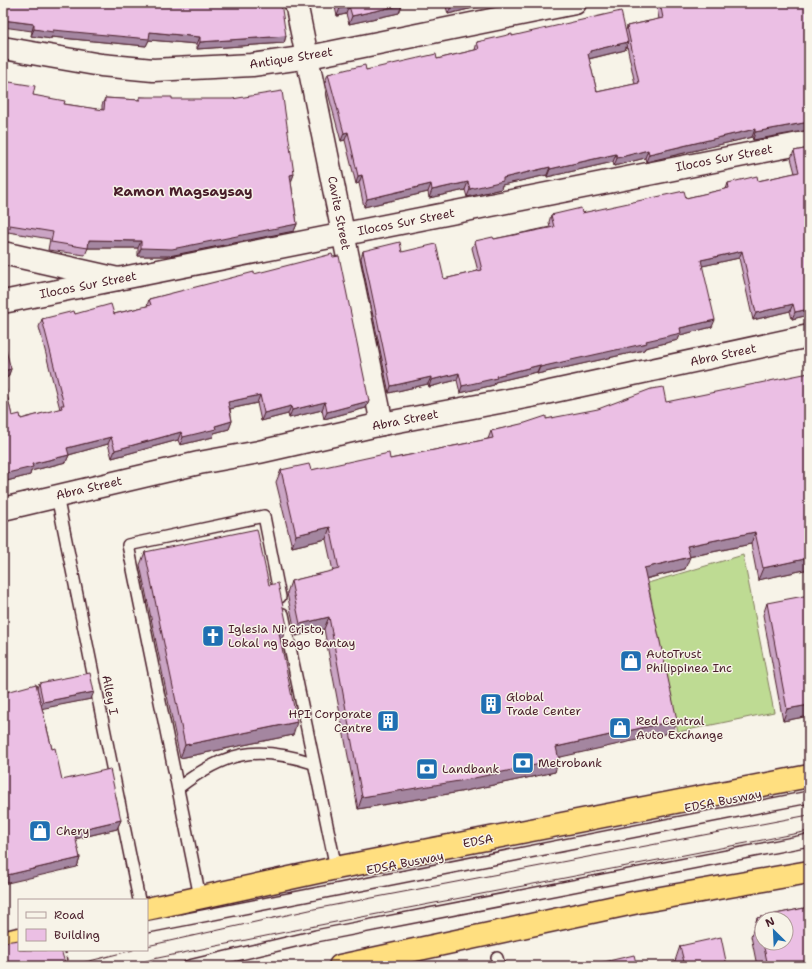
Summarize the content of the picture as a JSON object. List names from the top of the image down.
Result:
{
  "streets": {
    "highway": ["EDSA"],
    "street": [
      "Antique Street",
      "Ilocos Sur Street",
      "Cavite Street",
      "Abra Street"
    ],
    "lane": ["Alley I", "EDSA Busway"]
  },
  "crossings": [
    ["Antique Street", "Cavite Street"],
    ["Ilocos Sur Street", "Cavite Street"],
    ["Cavite Street", "Abra Street"],
    ["Abra Street", "Alley I"]
  ],
  "districts": ["Ramon Magsaysay"],
  "places": {
    "church": ["Iglesia Ni Cristo, Lokal ng Bago Bantay"],
    "shop": ["AutoTrust Philippinea Inc", "Red Central Auto Exchange", "Chery"],
    "building": ["Global Trade Center", "HPI Corporate Centre"],
    "bank": ["Metrobank", "Landbank"]
  },
  "legend": ["Road", "Building"],
  "north": "top left"
}
